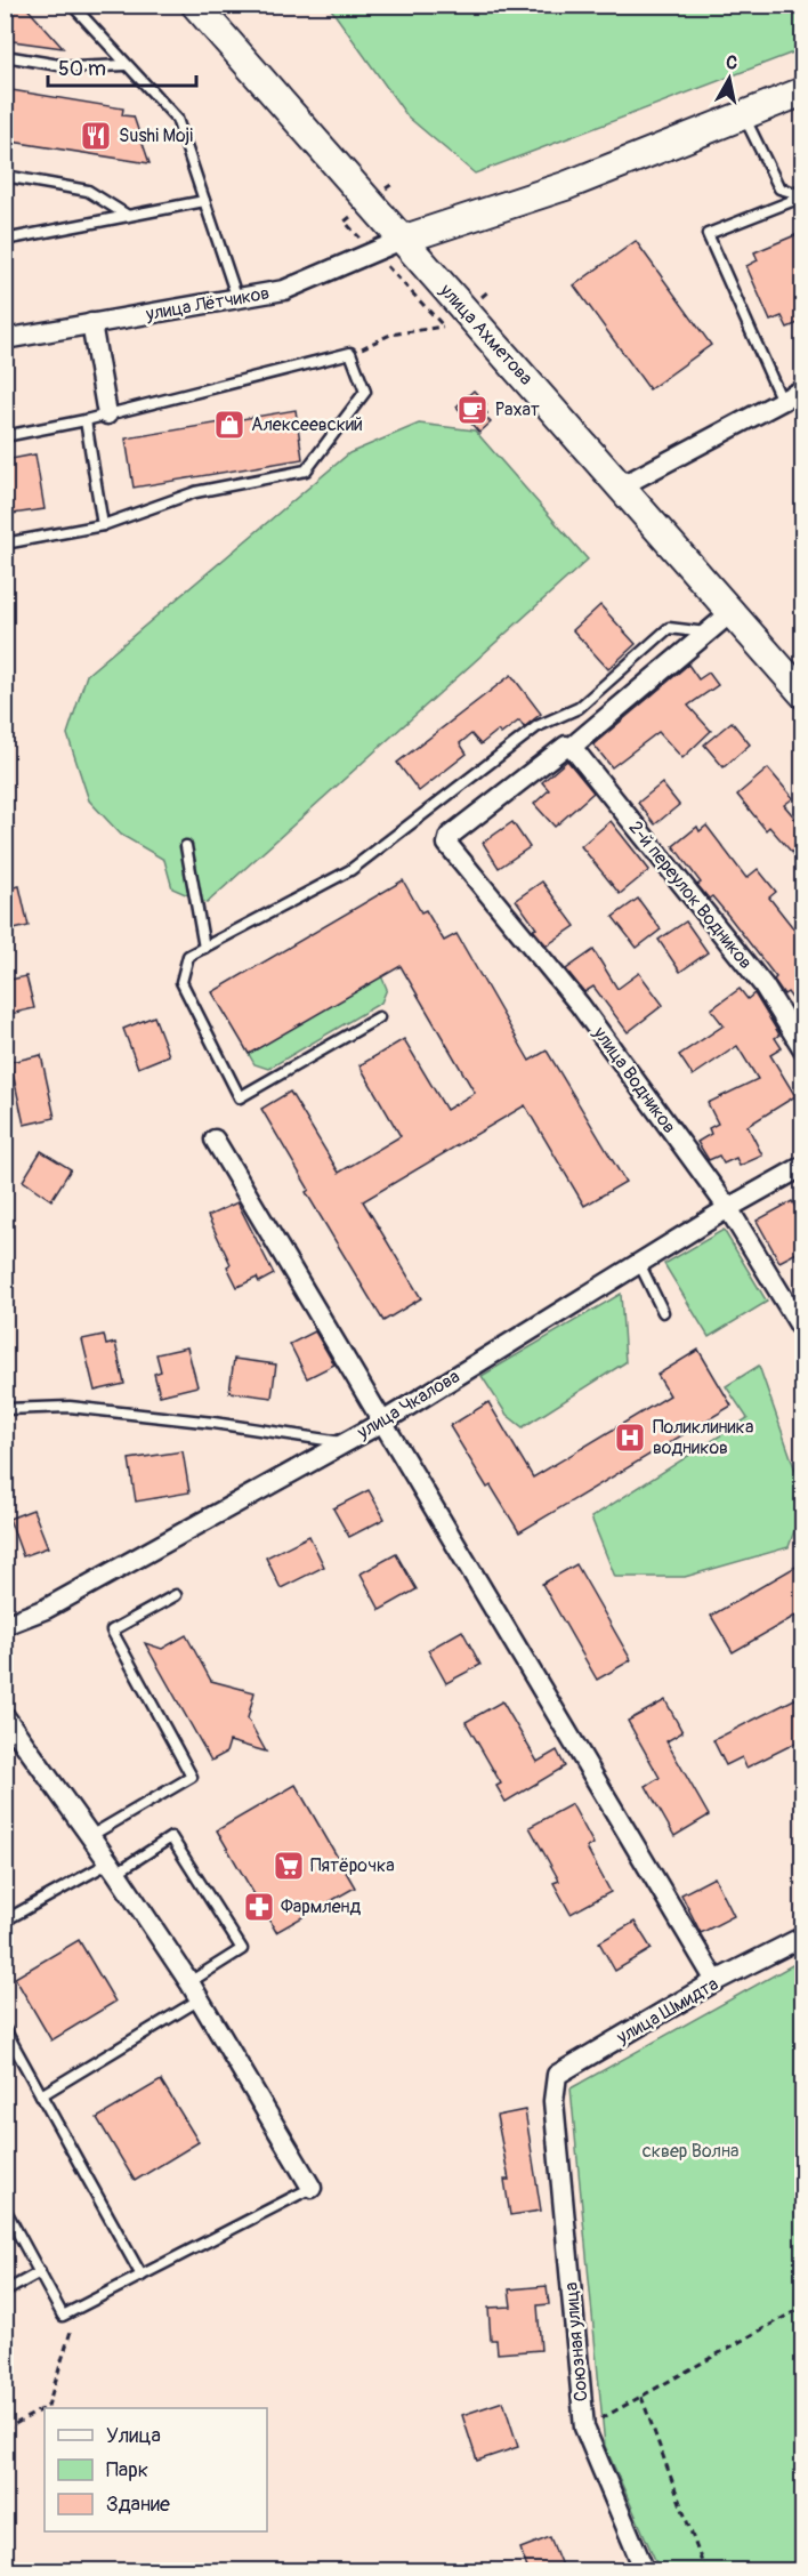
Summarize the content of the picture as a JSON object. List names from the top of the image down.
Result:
{
  "streets": {
    "main road": ["улица Ахметова"],
    "street": [
      "улица Лётчиков",
      "2-й переулок Водников",
      "улица Водников",
      "улица Чкалова",
      "улица Шмидта",
      "Союзная улица"
    ]
  },
  "crossings": [
    ["улица Лётчиков", "улица Ахметова"],
    ["2-й переулок Водников", "улица Водников"],
    ["улица Водников", "улица Чкалова"],
    ["улица Шмидта", "Союзная улица"]
  ],
  "parks": ["сквер Волна"],
  "places": {
    "restaurant": ["Sushi Moji"],
    "cafe": ["Рахат"],
    "shop": ["Алексеевский"],
    "hospital": ["Поликлиника водников"],
    "supermarket": ["Пятёрочка"],
    "pharmacy": ["Фармленд"]
  },
  "legend": ["Улица", "Парк", "Здание"],
  "scale_bar": "50 m",
  "north": "top"
}
